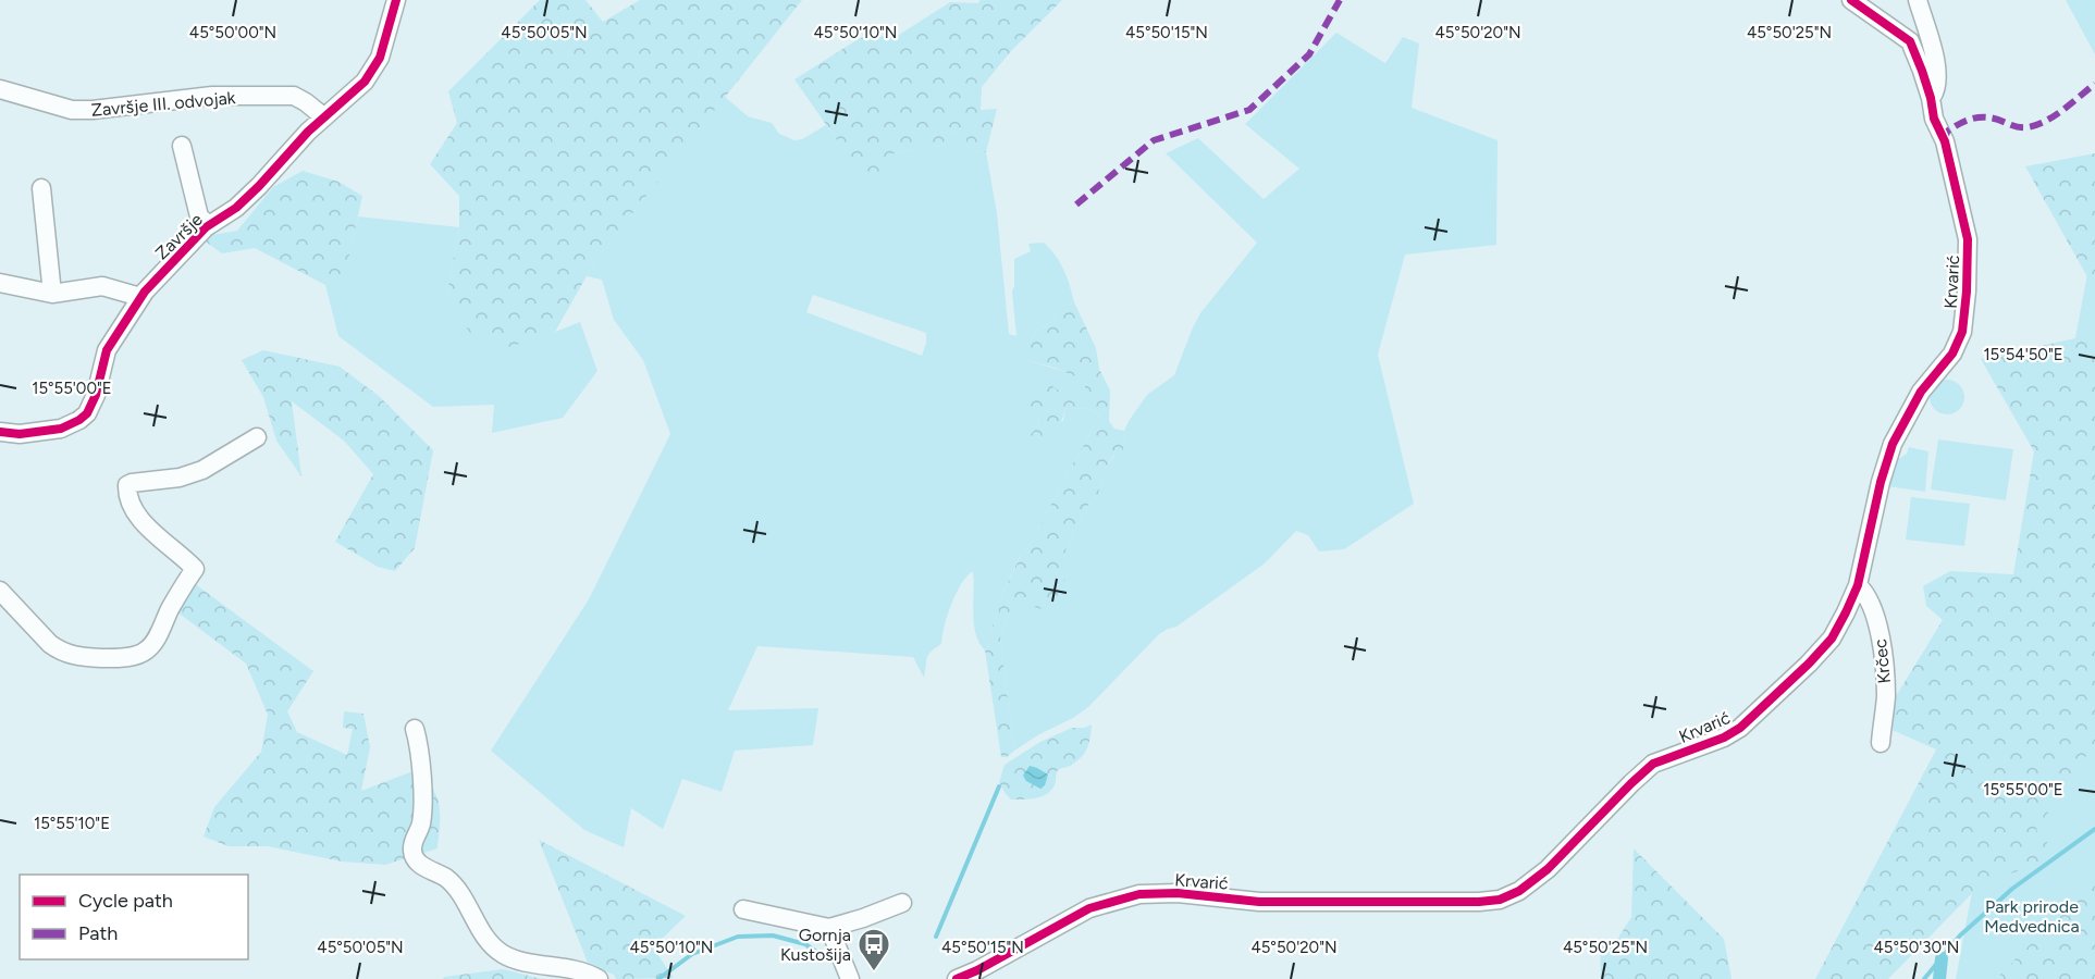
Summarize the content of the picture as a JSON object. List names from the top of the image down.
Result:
{
  "streets": {
    "street": [
      "Završje III. odvojak",
      "Završje",
      "Krvarić",
      "Krčec"
    ]
  },
  "crossings": [
    ["Završje III. odvojak", "Završje"],
    ["Krvarić", "Krčec"]
  ],
  "parks": ["Park prirode Medvednica"],
  "places": {
    "bus stop": ["Gornja Kustošija"]
  },
  "legend": ["Cycle path", "Path"],
  "coordinates": [
    "45°50'00\"N",
    "45°50'05\"N",
    "45°50'10\"N",
    "45°50'15\"N",
    "45°50'20\"N",
    "45°50'25\"N",
    "15°54'50\"E",
    "15°55'00\"E",
    "15°55'10\"E",
    "45°50'30\"N"
  ]
}
